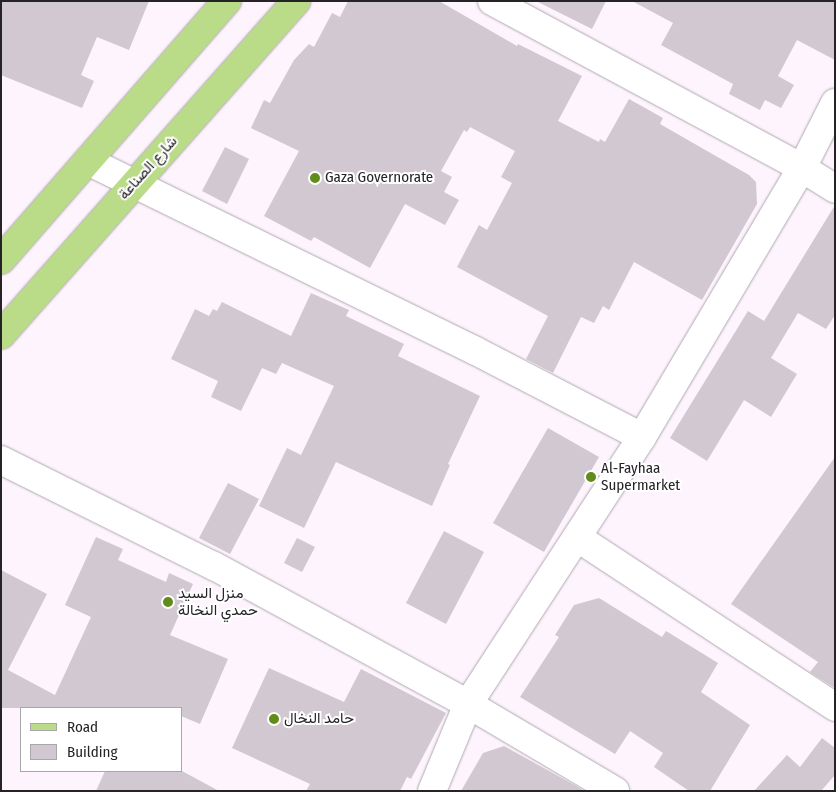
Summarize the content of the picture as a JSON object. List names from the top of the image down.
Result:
{
  "streets": {
    "main road": ["شارع الصناعة"]
  },
  "places": [
    "Gaza Governorate",
    "Al-Fayhaa Supermarket",
    "منزل السيد حمدي النخالة",
    "حامد النخال"
  ],
  "legend": ["Road", "Building"]
}
